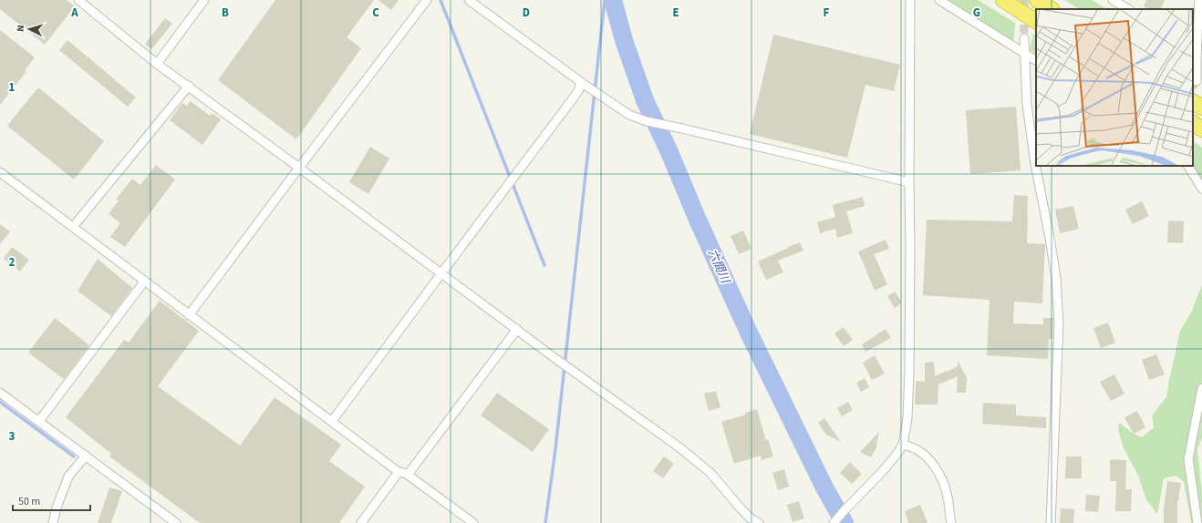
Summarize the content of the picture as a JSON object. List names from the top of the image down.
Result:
{
  "water": ["六間川"],
  "scale_bar": "50 m",
  "north": "left",
  "grid": {
    "columns": [
      "A",
      "B",
      "C",
      "D",
      "E",
      "F",
      "G"
    ],
    "rows": ["1", "2", "3"]
  }
}
